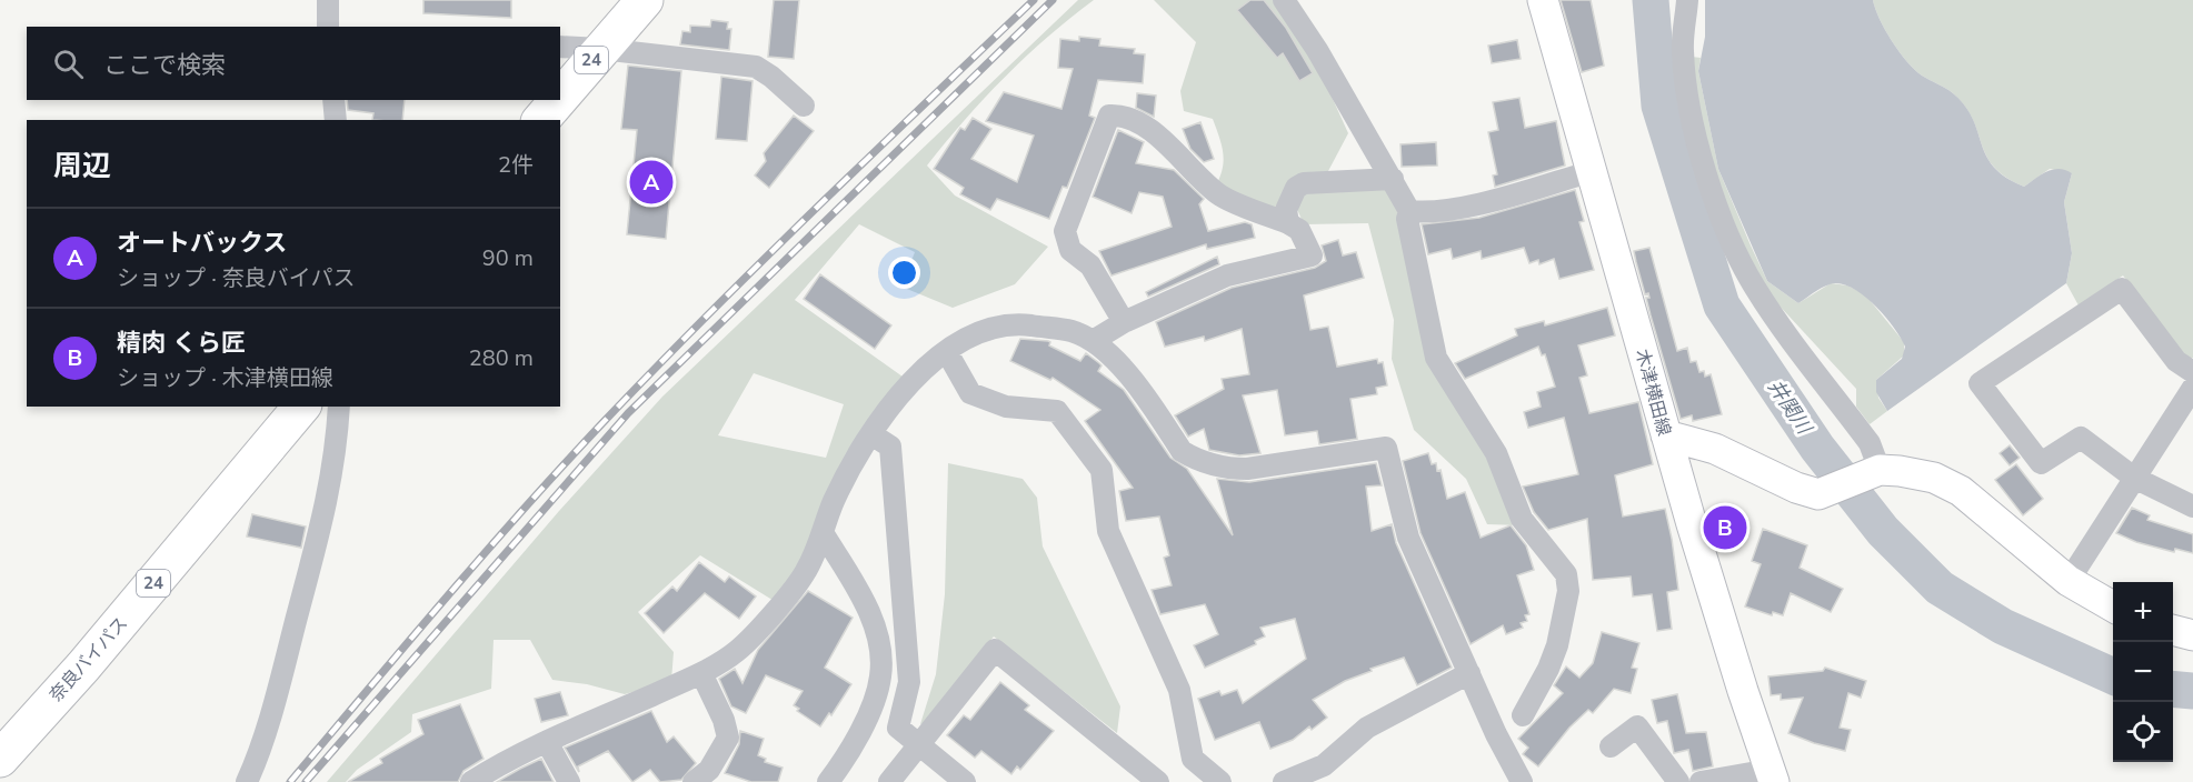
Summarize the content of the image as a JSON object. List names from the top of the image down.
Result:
{
  "streets": {
    "highway": ["24", "奈良バイパス"],
    "main road": ["木津横田線"]
  },
  "water": ["井関川"],
  "page": {
    "search": "ここで検索",
    "heading": ["周辺", "2件"],
    "pins": ["A", "B"],
    "list": [
      {
        "mark": "A",
        "name": "オートバックス",
        "note": "ショップ · 奈良バイパス",
        "value": "90 m"
      },
      {
        "mark": "B",
        "name": "精肉 くら匠",
        "note": "ショップ · 木津横田線",
        "value": "280 m"
      }
    ],
    "map_buttons": ["+", "−"]
  }
}
